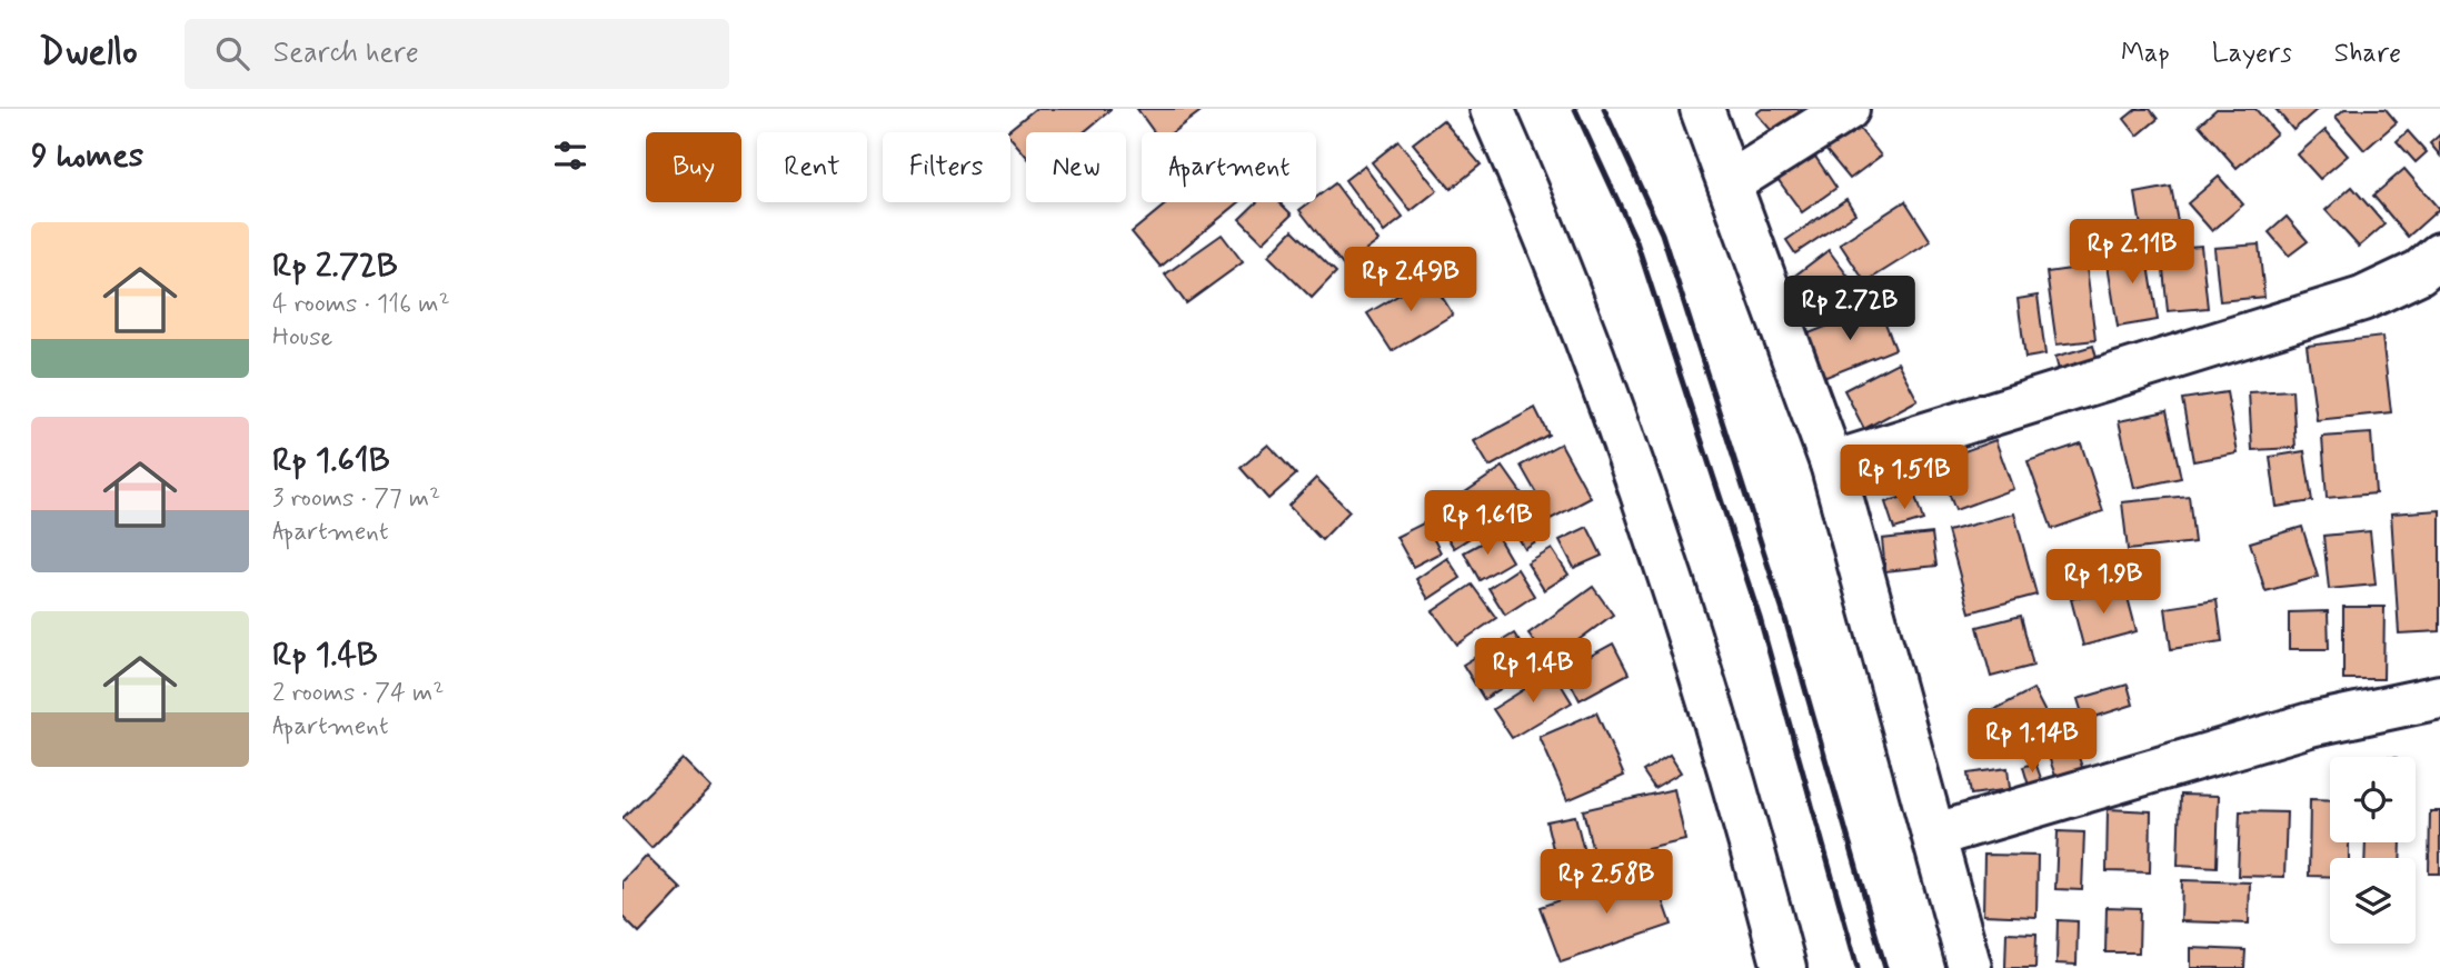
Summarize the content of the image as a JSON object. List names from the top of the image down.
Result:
{
  "page": {
    "header": "Dwello",
    "search": "Search here",
    "nav": ["Map", "Layers", "Share"],
    "heading": "9 homes",
    "chip": [
      "Buy",
      "Rent",
      "Filters",
      "New",
      "Apartment"
    ],
    "list": [
      {
        "name": "Rp 2.72B",
        "note": "4 rooms · 116 m² · House"
      },
      {
        "name": "Rp 1.61B",
        "note": "3 rooms · 77 m² · Apartment"
      },
      {
        "name": "Rp 1.4B",
        "note": "2 rooms · 74 m² · Apartment"
      }
    ],
    "price": [
      "Rp 2.11B",
      "Rp 2.49B",
      "Rp 2.72B",
      "Rp 1.51B",
      "Rp 1.61B",
      "Rp 1.9B",
      "Rp 1.4B",
      "Rp 1.14B",
      "Rp 2.58B"
    ]
  }
}
